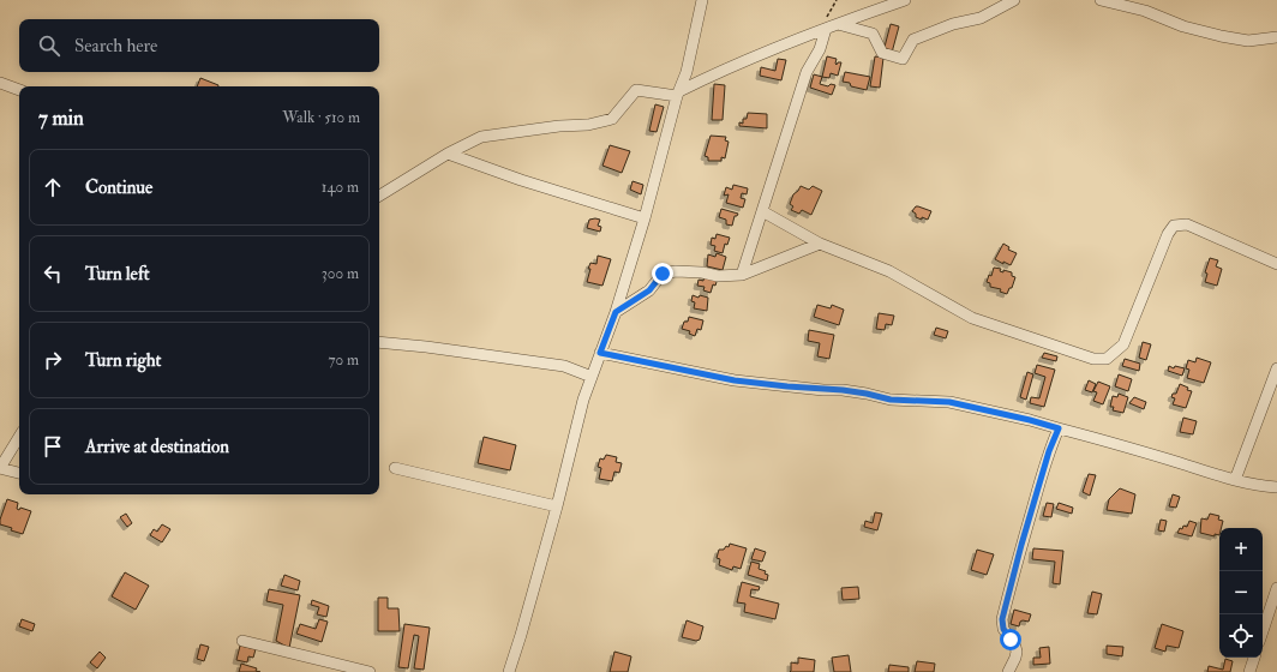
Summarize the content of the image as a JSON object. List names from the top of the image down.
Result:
{
  "page": {
    "search": "Search here",
    "heading": ["7 min", "Walk · 510 m"],
    "list": [
      ["Continue", "140 m"],
      ["Turn left", "300 m"],
      ["Turn right", "70 m"],
      "Arrive at destination"
    ],
    "map_buttons": ["+", "−"]
  }
}
